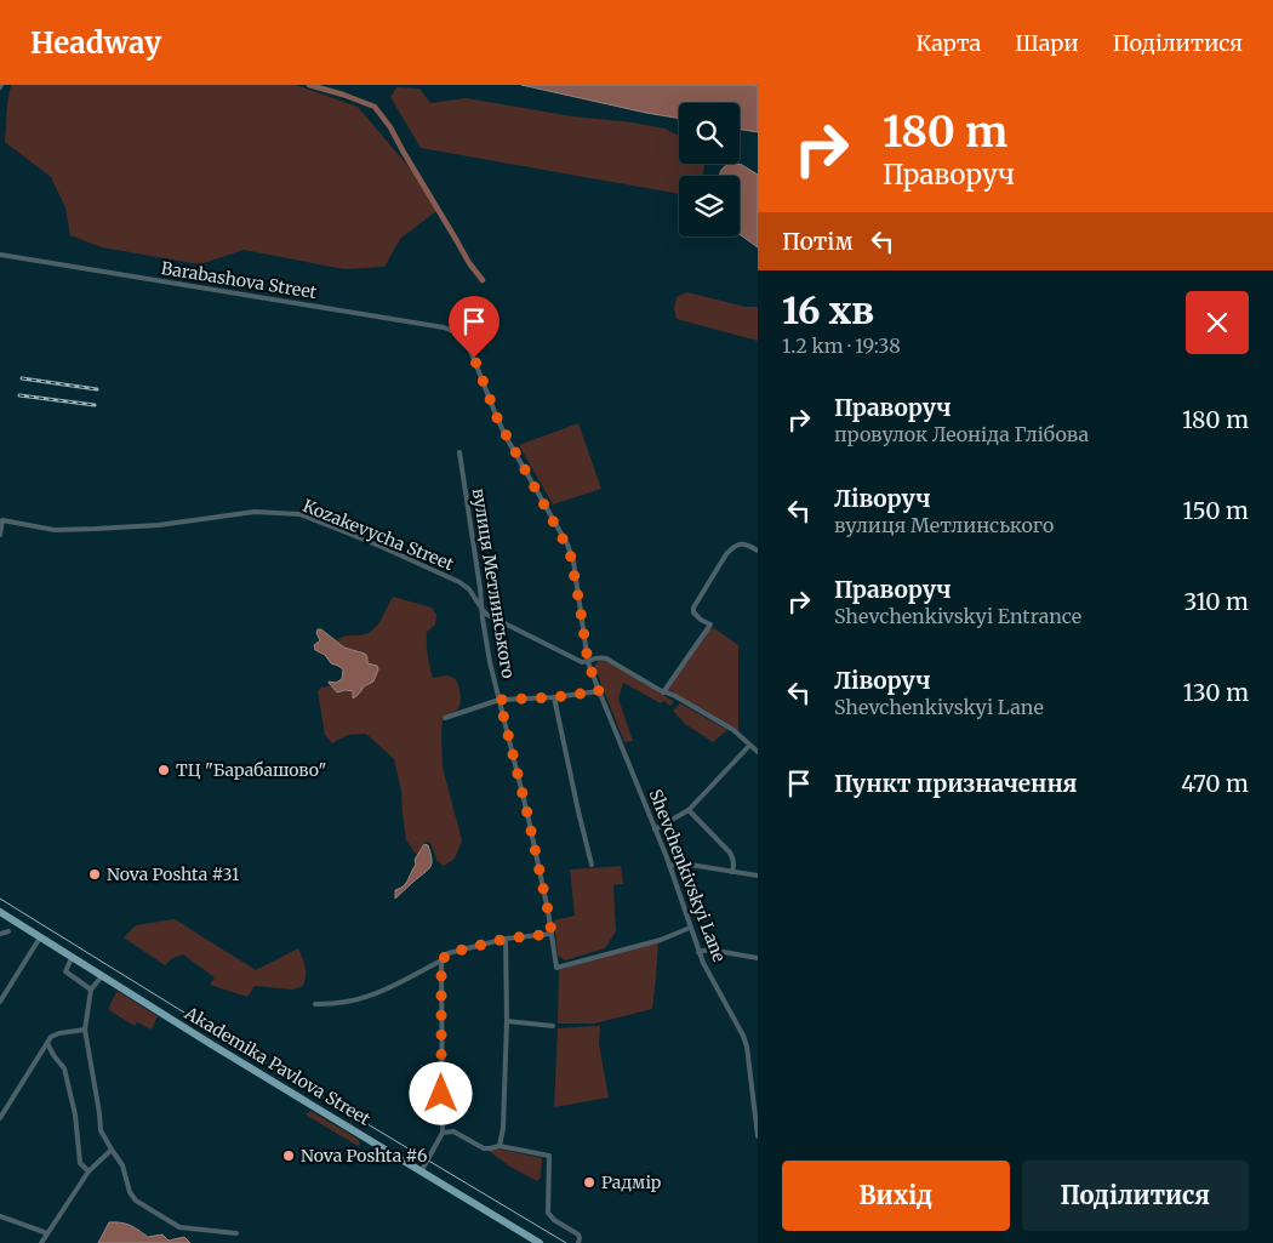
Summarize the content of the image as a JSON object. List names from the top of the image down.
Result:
{
  "streets": {
    "main road": ["Akademika Pavlova Street"],
    "street": [
      "Barabashova Street",
      "Kozakevycha Street",
      "вулиця Метлинського",
      "Shevchenkivskyi Lane"
    ]
  },
  "crossings": [
    ["Barabashova Street", "Shevchenkivskyi Lane"],
    ["Kozakevycha Street", "вулиця Метлинського"],
    ["Kozakevycha Street", "Shevchenkivskyi Lane"],
    ["вулиця Метлинського", "Shevchenkivskyi Lane"]
  ],
  "places": [
    "ТЦ \"Барабашово\"",
    "Nova Poshta #31",
    "Nova Poshta #6",
    "Радмір"
  ],
  "page": {
    "header": "Headway",
    "nav": ["Карта", "Шари", "Поділитися"],
    "turn": ["180 m", "Праворуч"],
    "then": "Потім",
    "heading": ["16 хв", "1.2 km · 19:38"],
    "list": [
      {
        "name": "Праворуч",
        "note": "провулок Леоніда Глібова",
        "value": "180 m"
      },
      {
        "name": "Ліворуч",
        "note": "вулиця Метлинського",
        "value": "150 m"
      },
      {
        "name": "Праворуч",
        "note": "Shevchenkivskyi Entrance",
        "value": "310 m"
      },
      {
        "name": "Ліворуч",
        "note": "Shevchenkivskyi Lane",
        "value": "130 m"
      },
      {
        "name": "Пункт призначення",
        "value": "470 m"
      }
    ],
    "buttons": ["Вихід", "Поділитися"]
  }
}
